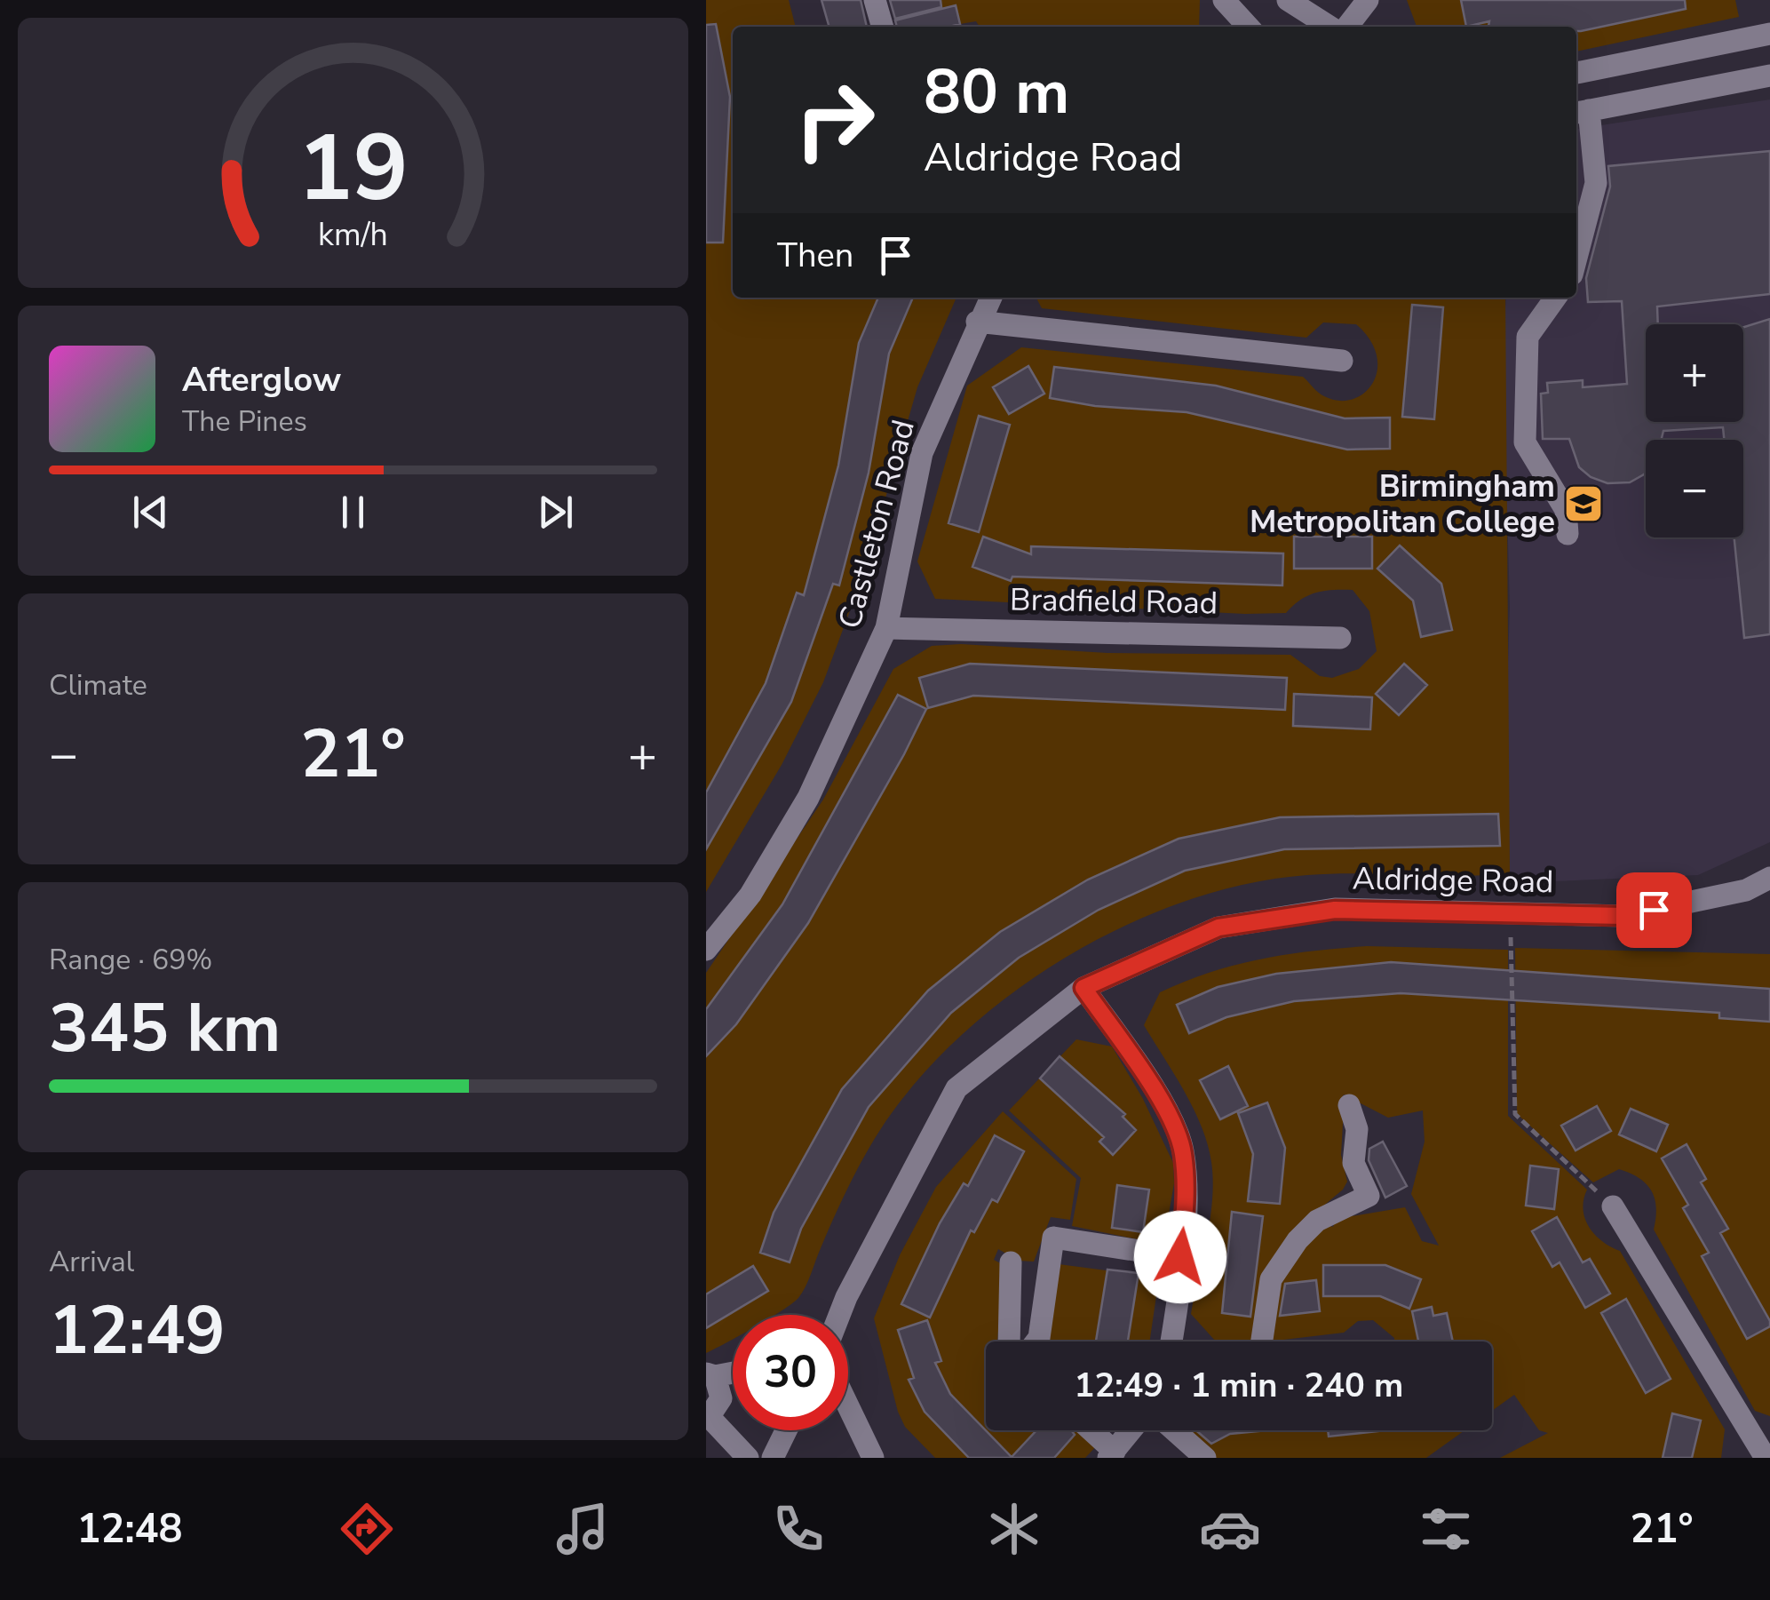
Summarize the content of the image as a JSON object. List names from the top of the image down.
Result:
{
  "streets": {
    "street": ["Castleton Road", "Bradfield Road", "Aldridge Road"]
  },
  "crossings": [
    ["Castleton Road", "Bradfield Road"]
  ],
  "places": {
    "school or university": ["Birmingham Metropolitan College"]
  },
  "page": {
    "turn": ["80 m", "Aldridge Road"],
    "then": "Then",
    "map_buttons": ["+", "−"],
    "song": ["Afterglow", "The Pines"],
    "tile": [
      "Climate",
      ["Range · 69%", "345 km"],
      ["Arrival", "12:49"]
    ],
    "heat": ["−", "21°", "+"],
    "limit": "30",
    "trip": "12:49 · 1 min · 240 m",
    "tabs": ["12:48", "21°"],
    "gauge": ["19", "km/h"]
  }
}
